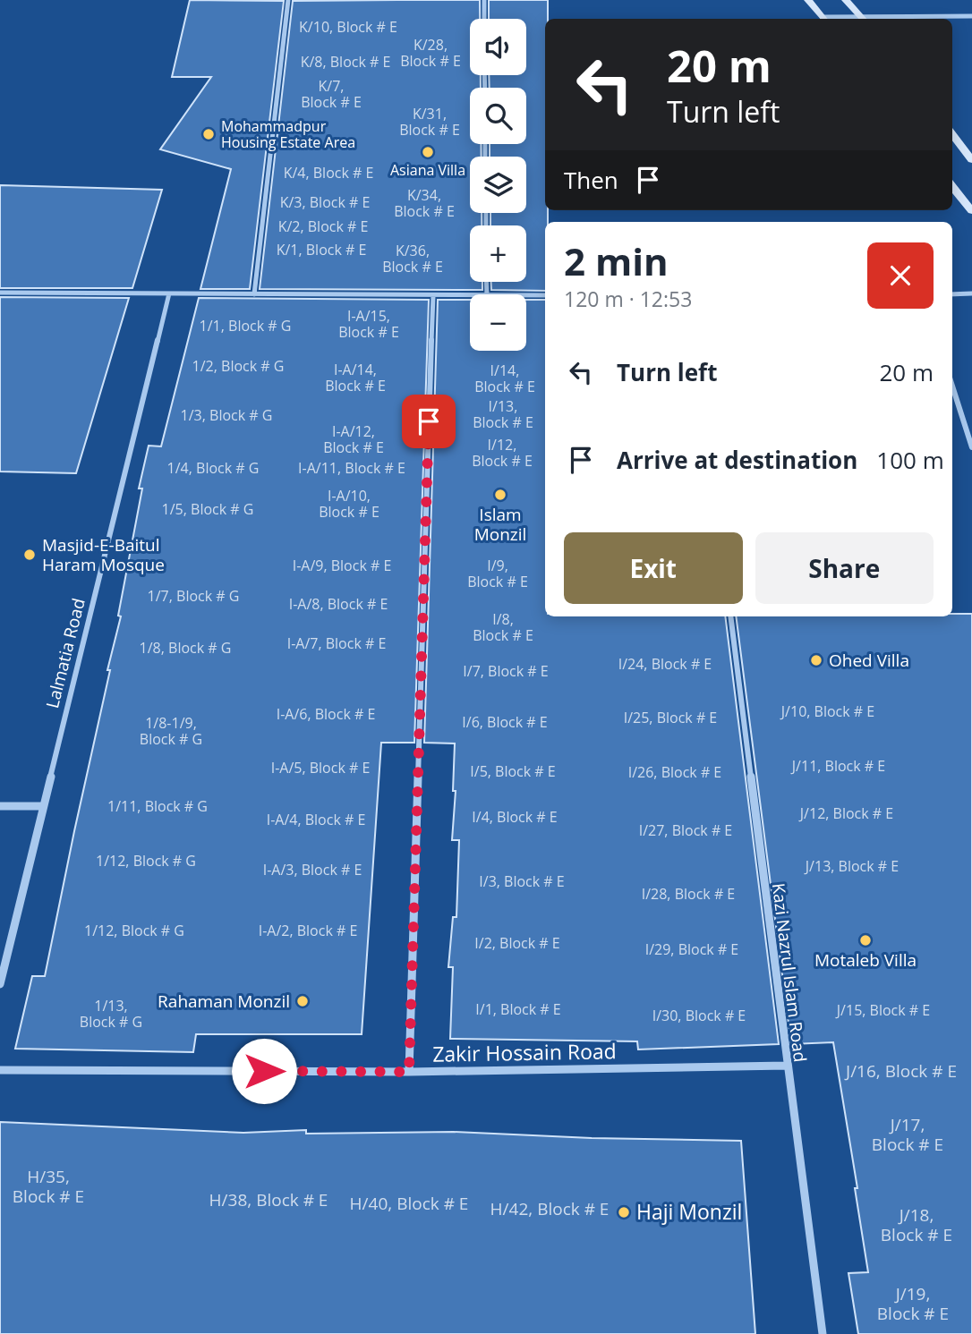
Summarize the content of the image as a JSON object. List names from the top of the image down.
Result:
{
  "streets": {
    "street": ["Lalmatia Road", "Kazi Nazrul Islam Road", "Zakir Hossain Road"]
  },
  "crossings": [
    ["Kazi Nazrul Islam Road", "Zakir Hossain Road"]
  ],
  "places": [
    "Mohammadpur Housing Estate Area",
    "Asiana Villa",
    "Islam Monzil",
    "Masjid-E-Baitul Haram Mosque",
    "Ohed Villa",
    "Motaleb Villa",
    "Rahaman Monzil",
    "Haji Monzil"
  ],
  "house_numbers": [
    "K/10, Block # E",
    "K/28, Block # E",
    "K/8, Block # E",
    "K/7, Block # E",
    "K/31, Block # E",
    "K/4, Block # E",
    "K/34, Block # E",
    "K/3, Block # E",
    "K/2, Block # E",
    "K/1, Block # E",
    "K/36, Block # E",
    "I-A/15, Block # E",
    "1/1, Block # G",
    "1/2, Block # G",
    "I-A/14, Block # E",
    "I/14, Block # E",
    "I/13, Block # E",
    "1/3, Block # G",
    "I-A/12, Block # E",
    "I/12, Block # E",
    "1/4, Block # G",
    "I-A/11, Block # E",
    "I-A/10, Block # E",
    "1/5, Block # G",
    "I-A/9, Block # E",
    "I/9, Block # E",
    "1/7, Block # G",
    "I-A/8, Block # E",
    "I/8, Block # E",
    "I-A/7, Block # E",
    "1/8, Block # G",
    "I/24, Block # E",
    "I/7, Block # E",
    "J/10, Block # E",
    "I-A/6, Block # E",
    "I/25, Block # E",
    "I/6, Block # E",
    "1/8-1/9, Block # G",
    "J/11, Block # E",
    "I-A/5, Block # E",
    "I/5, Block # E",
    "I/26, Block # E",
    "1/11, Block # G",
    "J/12, Block # E",
    "I/4, Block # E",
    "I-A/4, Block # E",
    "I/27, Block # E",
    "1/12, Block # G",
    "J/13, Block # E",
    "I-A/3, Block # E",
    "I/3, Block # E",
    "I/28, Block # E",
    "1/12, Block # G",
    "I-A/2, Block # E",
    "I/2, Block # E",
    "I/29, Block # E",
    "1/13, Block # G",
    "I/1, Block # E",
    "J/15, Block # E",
    "I/30, Block # E",
    "J/16, Block # E",
    "J/17, Block # E",
    "H/35, Block # E",
    "H/38, Block # E",
    "H/40, Block # E",
    "H/42, Block # E",
    "J/18, Block # E",
    "J/19, Block # E"
  ],
  "page": {
    "map_buttons": ["+", "−"],
    "turn": ["20 m", "Turn left"],
    "then": "Then",
    "heading": ["2 min", "120 m · 12:53"],
    "list": [
      {
        "name": "Turn left",
        "value": "20 m"
      },
      {
        "name": "Arrive at destination",
        "value": "100 m"
      }
    ],
    "buttons": ["Exit", "Share"]
  }
}
